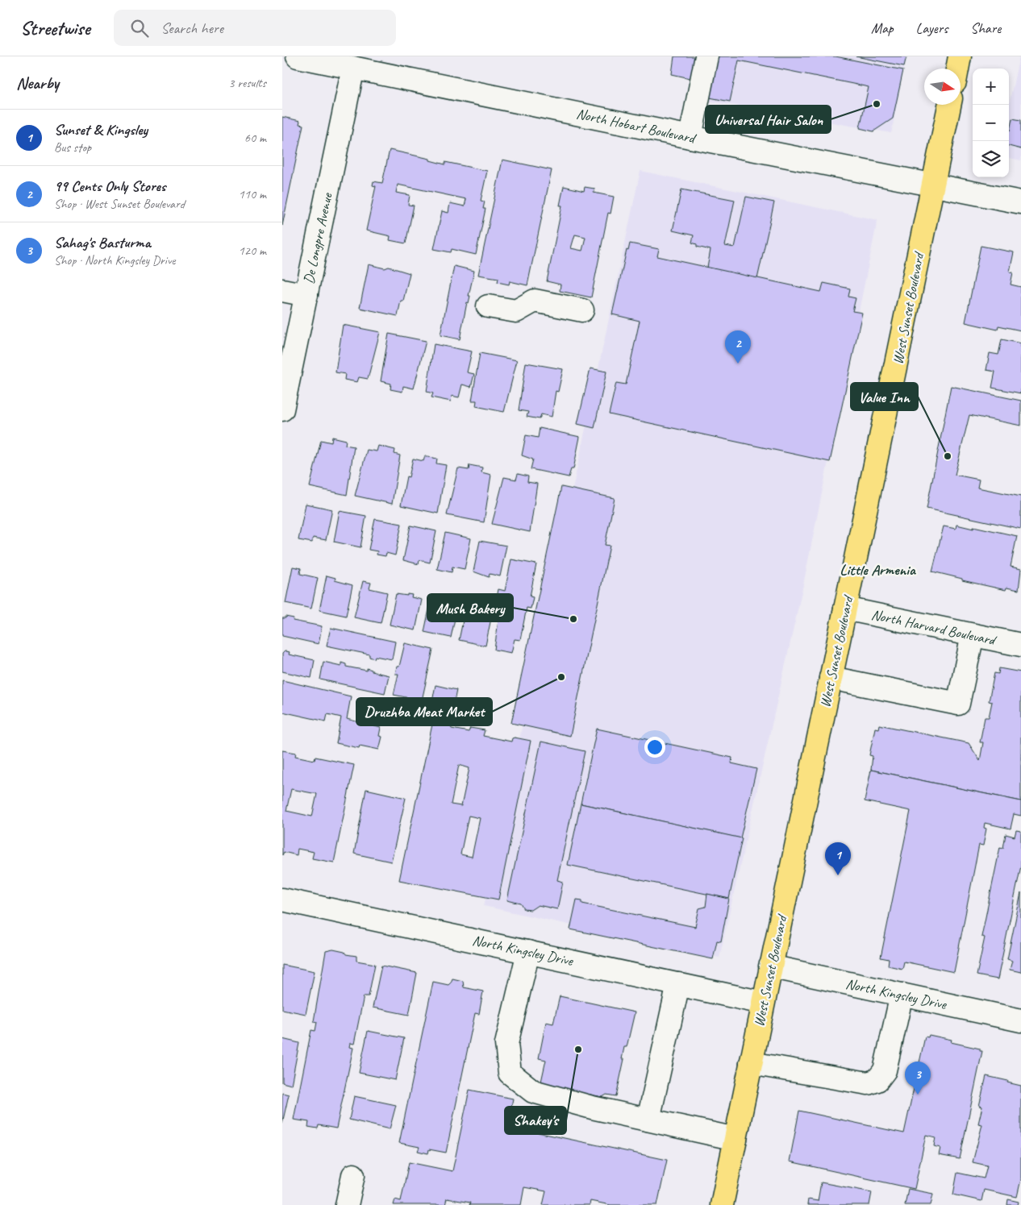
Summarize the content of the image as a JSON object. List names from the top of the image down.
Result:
{
  "streets": {
    "main road": ["West Sunset Boulevard"],
    "street": [
      "North Hobart Boulevard",
      "De Longpre Avenue",
      "North Harvard Boulevard",
      "North Kingsley Drive"
    ]
  },
  "crossings": [
    ["North Hobart Boulevard", "De Longpre Avenue"],
    ["North Hobart Boulevard", "West Sunset Boulevard"],
    ["West Sunset Boulevard", "North Harvard Boulevard"],
    ["West Sunset Boulevard", "North Kingsley Drive"]
  ],
  "districts": ["Little Armenia"],
  "places": [
    "Universal Hair Salon",
    "Value Inn",
    "Mush Bakery",
    "Druzhba Meat Market",
    "Shakey's"
  ],
  "north": "right",
  "page": {
    "header": "Streetwise",
    "search": "Search here",
    "nav": ["Map", "Layers", "Share"],
    "heading": ["Nearby", "3 results"],
    "map_buttons": ["+", "−"],
    "list": [
      {
        "mark": "1",
        "name": "Sunset & Kingsley",
        "note": "Bus stop",
        "value": "60 m"
      },
      {
        "mark": "2",
        "name": "99 Cents Only Stores",
        "note": "Shop · West Sunset Boulevard",
        "value": "110 m"
      },
      {
        "mark": "3",
        "name": "Sahag's Basturma",
        "note": "Shop · North Kingsley Drive",
        "value": "120 m"
      }
    ],
    "pins": ["2", "1", "3"]
  }
}
